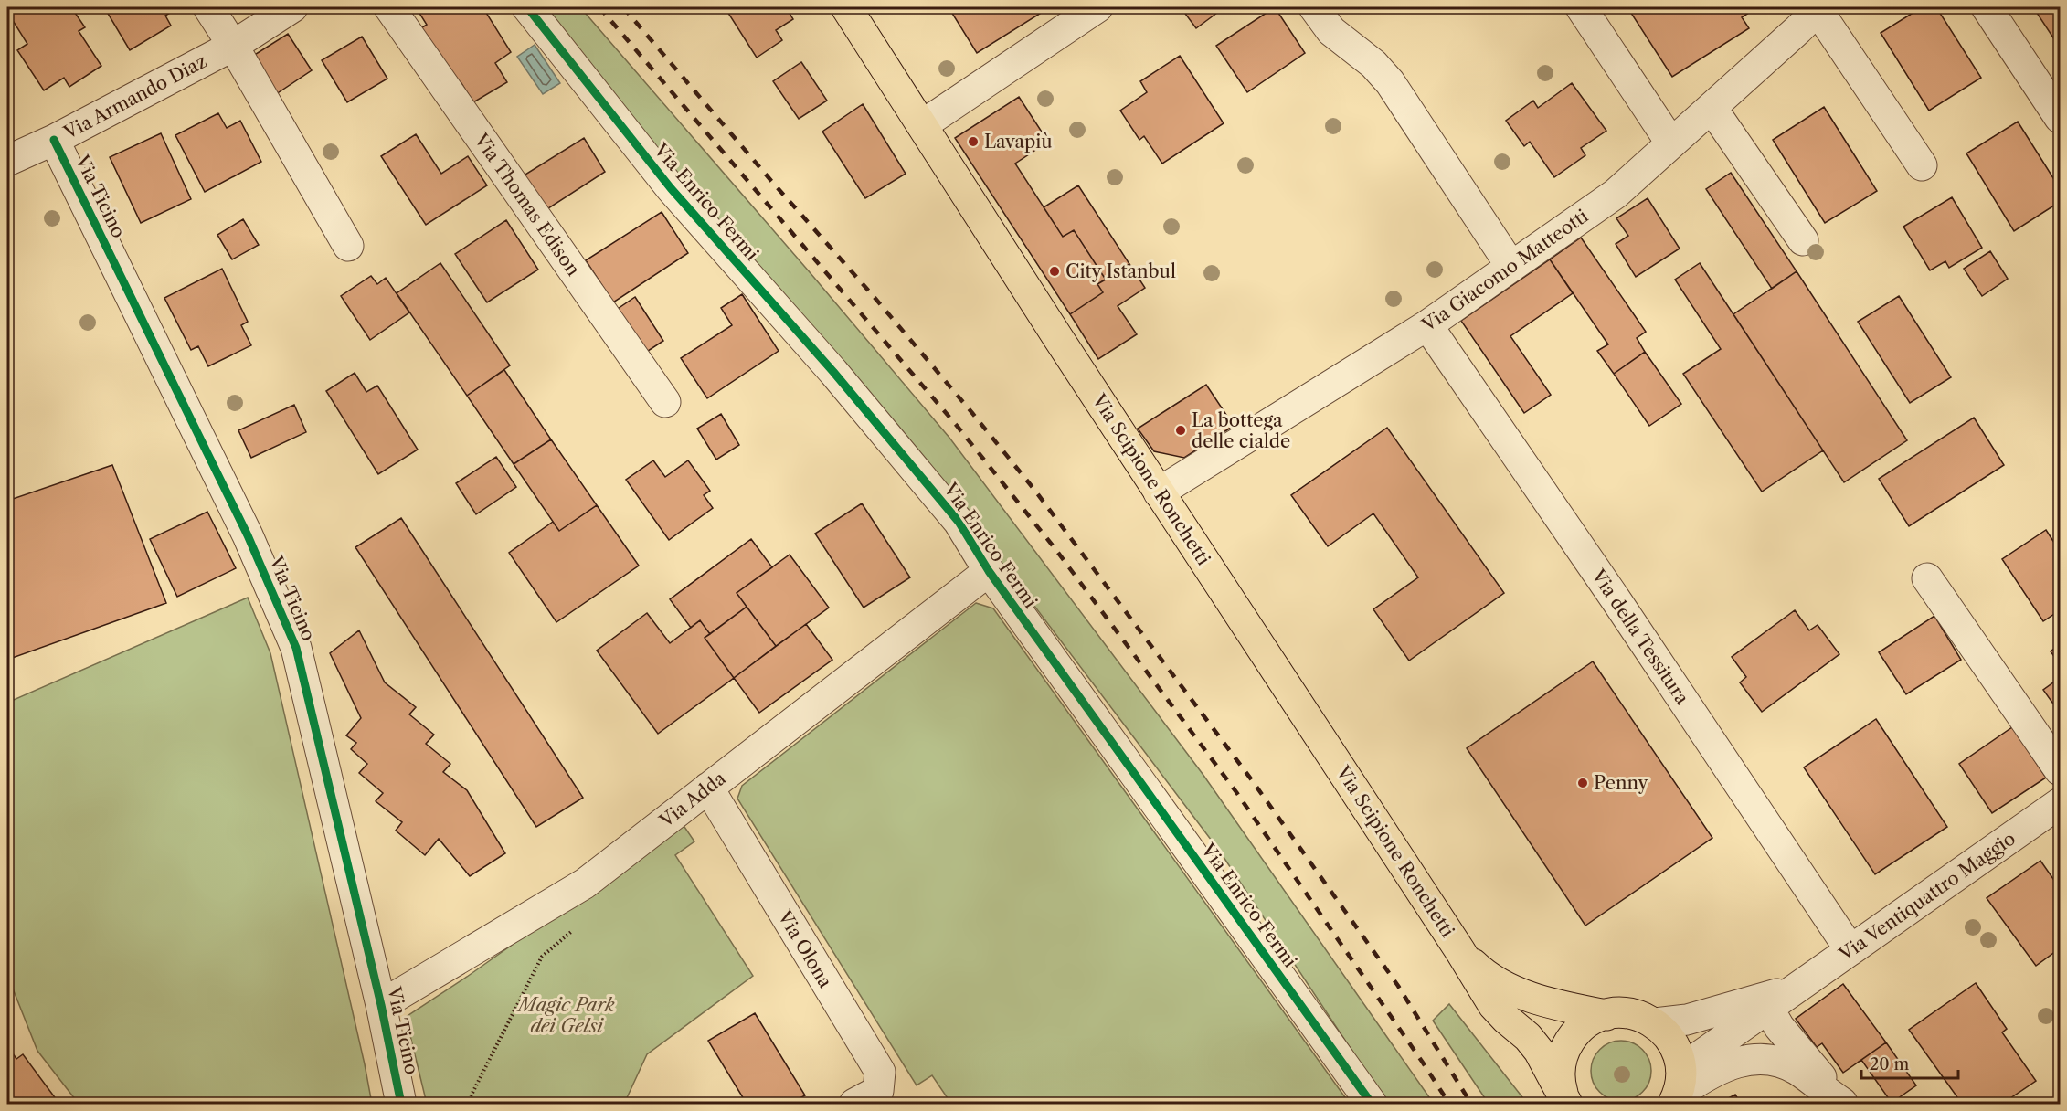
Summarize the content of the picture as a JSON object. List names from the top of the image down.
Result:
{
  "streets": {
    "main road": ["Via Scipione Ronchetti"],
    "street": [
      "Via Armando Diaz",
      "Via Ticino",
      "Via Enrico Fermi",
      "Via Thomas Edison",
      "Via Giacomo Matteotti",
      "Via della Tessitura",
      "Via Adda",
      "Via Ventiquattro Maggio",
      "Via Olona"
    ]
  },
  "crossings": [
    ["Via Armando Diaz", "Via Ticino"],
    ["Via Ticino", "Via Adda"],
    ["Via Enrico Fermi", "Via Adda"],
    ["Via Giacomo Matteotti", "Via Scipione Ronchetti"],
    ["Via Giacomo Matteotti", "Via della Tessitura"],
    ["Via della Tessitura", "Via Ventiquattro Maggio"],
    ["Via Adda", "Via Olona"]
  ],
  "parks": ["Magic Park dei Gelsi"],
  "places": [
    "Lavapiù",
    "City Istanbul",
    "La bottega delle cialde",
    "Penny"
  ],
  "scale_bar": "20 m"
}
